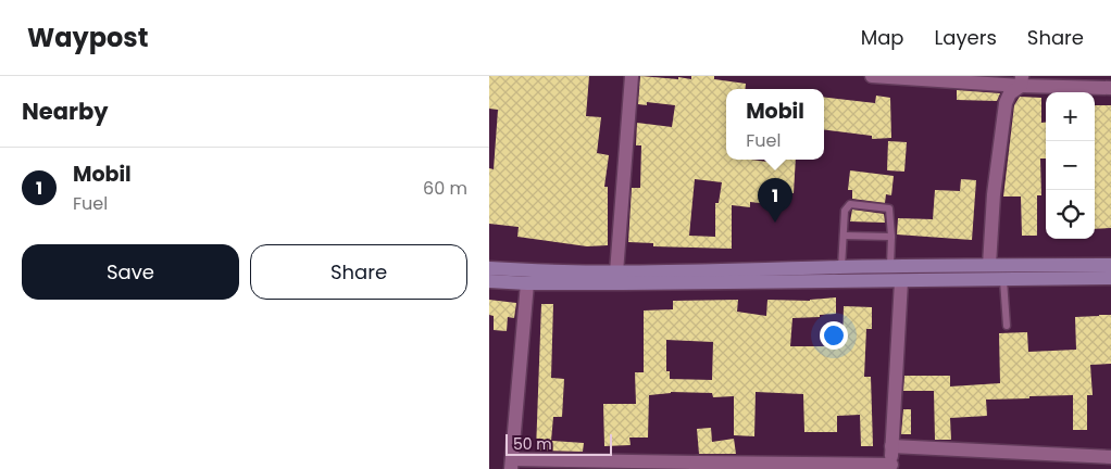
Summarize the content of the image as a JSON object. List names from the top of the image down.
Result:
{
  "scale_bar": "50 m",
  "page": {
    "header": "Waypost",
    "nav": ["Map", "Layers", "Share"],
    "heading": "Nearby",
    "popup": ["Mobil", "Fuel"],
    "map_buttons": ["+", "−"],
    "list": [
      {
        "mark": "1",
        "name": "Mobil",
        "note": "Fuel",
        "value": "60 m"
      }
    ],
    "pins": "1",
    "buttons": ["Save", "Share"],
    "scale": "50 m"
  }
}
